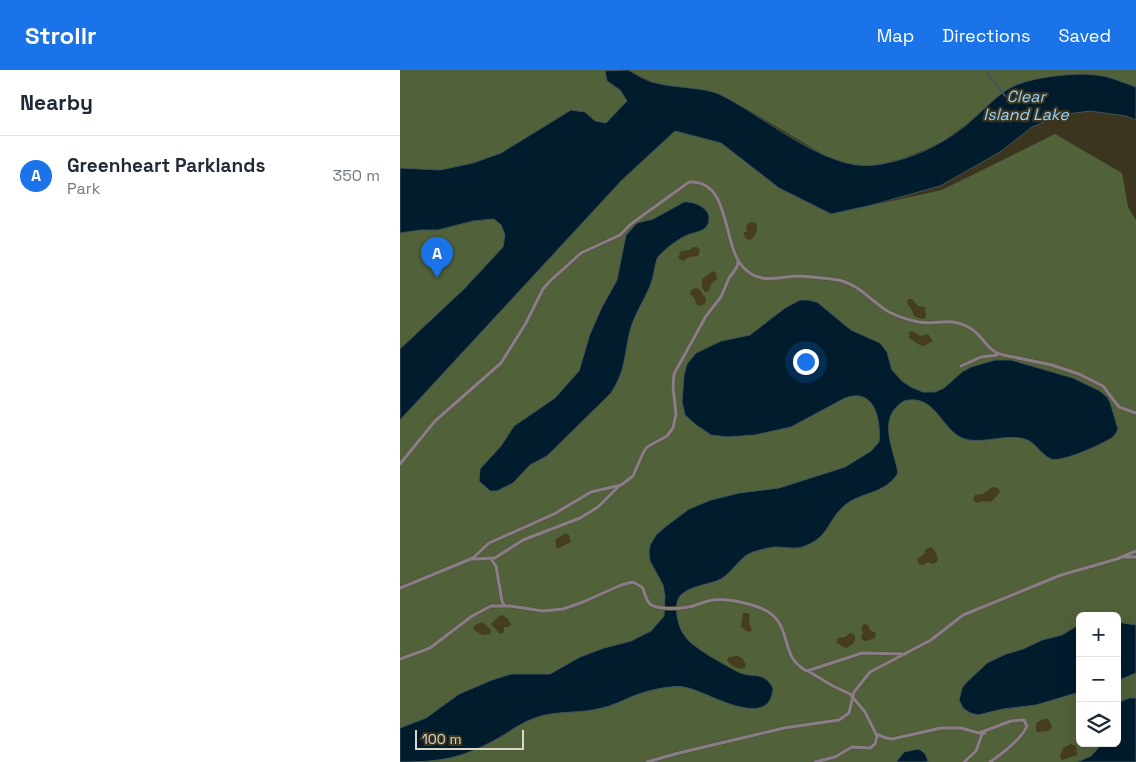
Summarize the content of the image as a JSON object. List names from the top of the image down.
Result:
{
  "water": ["Clear Island Lake"],
  "scale_bar": "100 m",
  "page": {
    "header": "Strollr",
    "nav": ["Map", "Directions", "Saved"],
    "heading": "Nearby",
    "list": [
      {
        "mark": "A",
        "name": "Greenheart Parklands",
        "note": "Park",
        "value": "350 m"
      }
    ],
    "pins": "A",
    "map_buttons": ["+", "−"],
    "scale": "100 m"
  }
}
